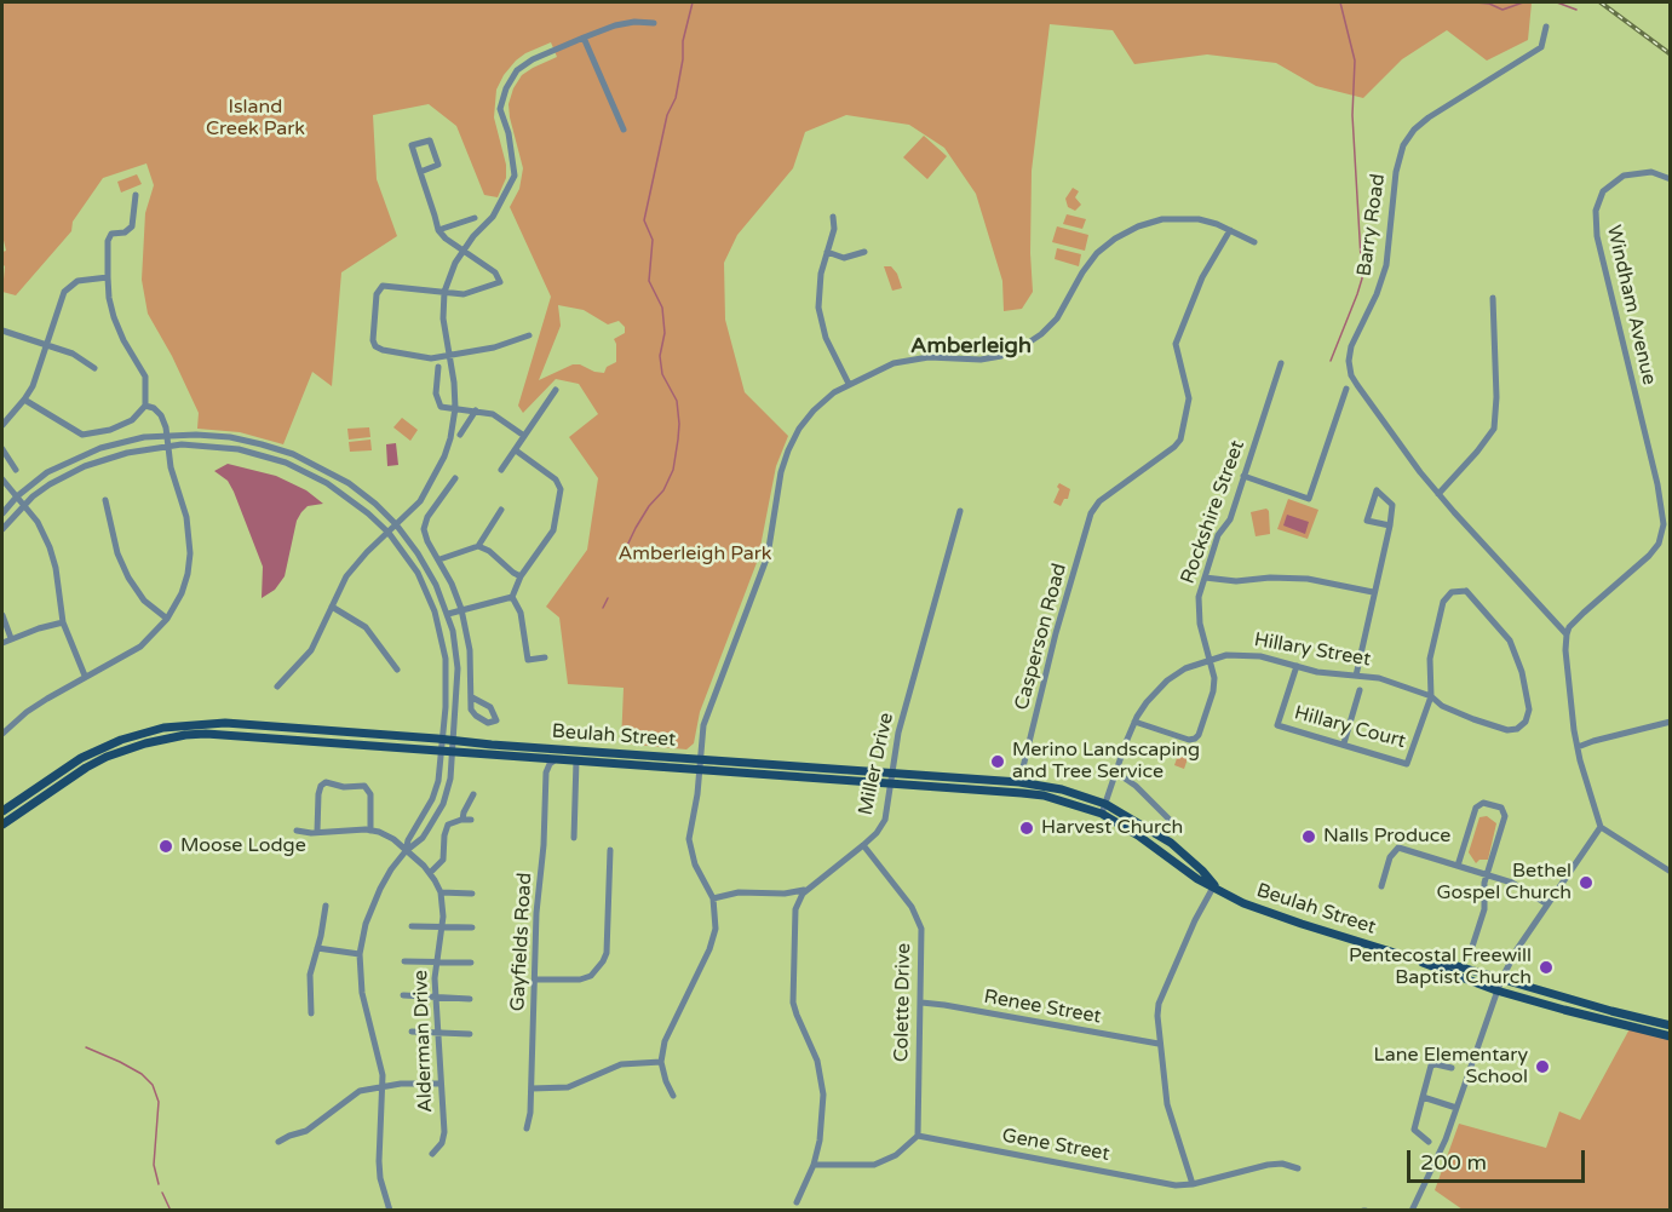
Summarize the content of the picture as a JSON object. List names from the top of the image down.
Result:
{
  "streets": {
    "main road": ["Beulah Street"],
    "street": [
      "Barry Road",
      "Windham Avenue",
      "Rockshire Street",
      "Casperson Road",
      "Hillary Street",
      "Hillary Court",
      "Miller Drive",
      "Gayfields Road",
      "Colette Drive",
      "Renee Street",
      "Alderman Drive",
      "Gene Street"
    ]
  },
  "crossings": [
    ["Barry Road", "Windham Avenue"],
    ["Rockshire Street", "Hillary Street"],
    ["Casperson Road", "Beulah Street"],
    ["Hillary Street", "Hillary Court"],
    ["Hillary Street", "Beulah Street"],
    ["Beulah Street", "Miller Drive"],
    ["Beulah Street", "Gayfields Road"],
    ["Miller Drive", "Colette Drive"],
    ["Colette Drive", "Renee Street"],
    ["Colette Drive", "Gene Street"]
  ],
  "districts": ["Amberleigh"],
  "parks": ["Island Creek Park", "Amberleigh Park"],
  "places": [
    "Merino Landscaping and Tree Service",
    "Harvest Church",
    "Nalls Produce",
    "Moose Lodge",
    "Bethel Gospel Church",
    "Pentecostal Freewill Baptist Church",
    "Lane Elementary School"
  ],
  "scale_bar": "200 m"
}
